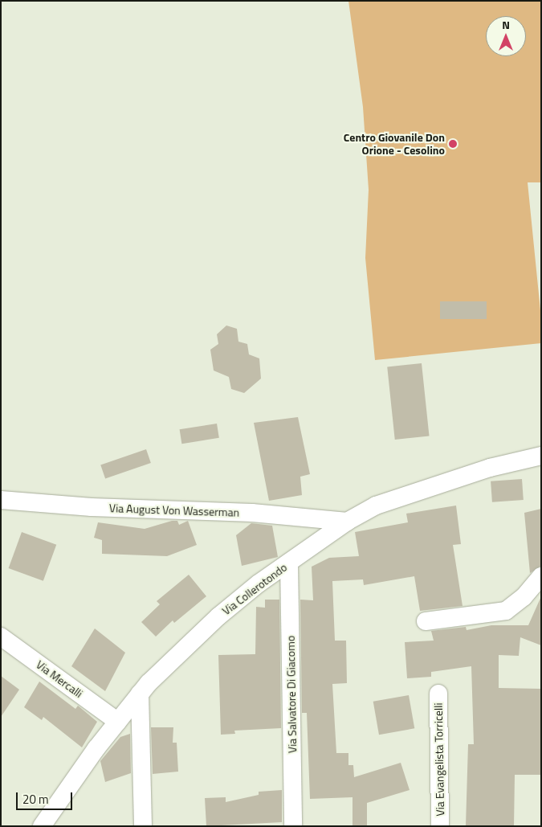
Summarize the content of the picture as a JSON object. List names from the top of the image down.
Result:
{
  "streets": {
    "street": [
      "Via August Von Wasserman",
      "Via Collerotondo",
      "Via Mercalli",
      "Via Salvatore Di Giacomo",
      "Via Evangelista Torricelli"
    ]
  },
  "crossings": [
    ["Via August Von Wasserman", "Via Collerotondo"],
    ["Via Collerotondo", "Via Mercalli"],
    ["Via Collerotondo", "Via Salvatore Di Giacomo"]
  ],
  "places": ["Centro Giovanile Don Orione - Cesolino"],
  "scale_bar": "20 m",
  "north": "top"
}
